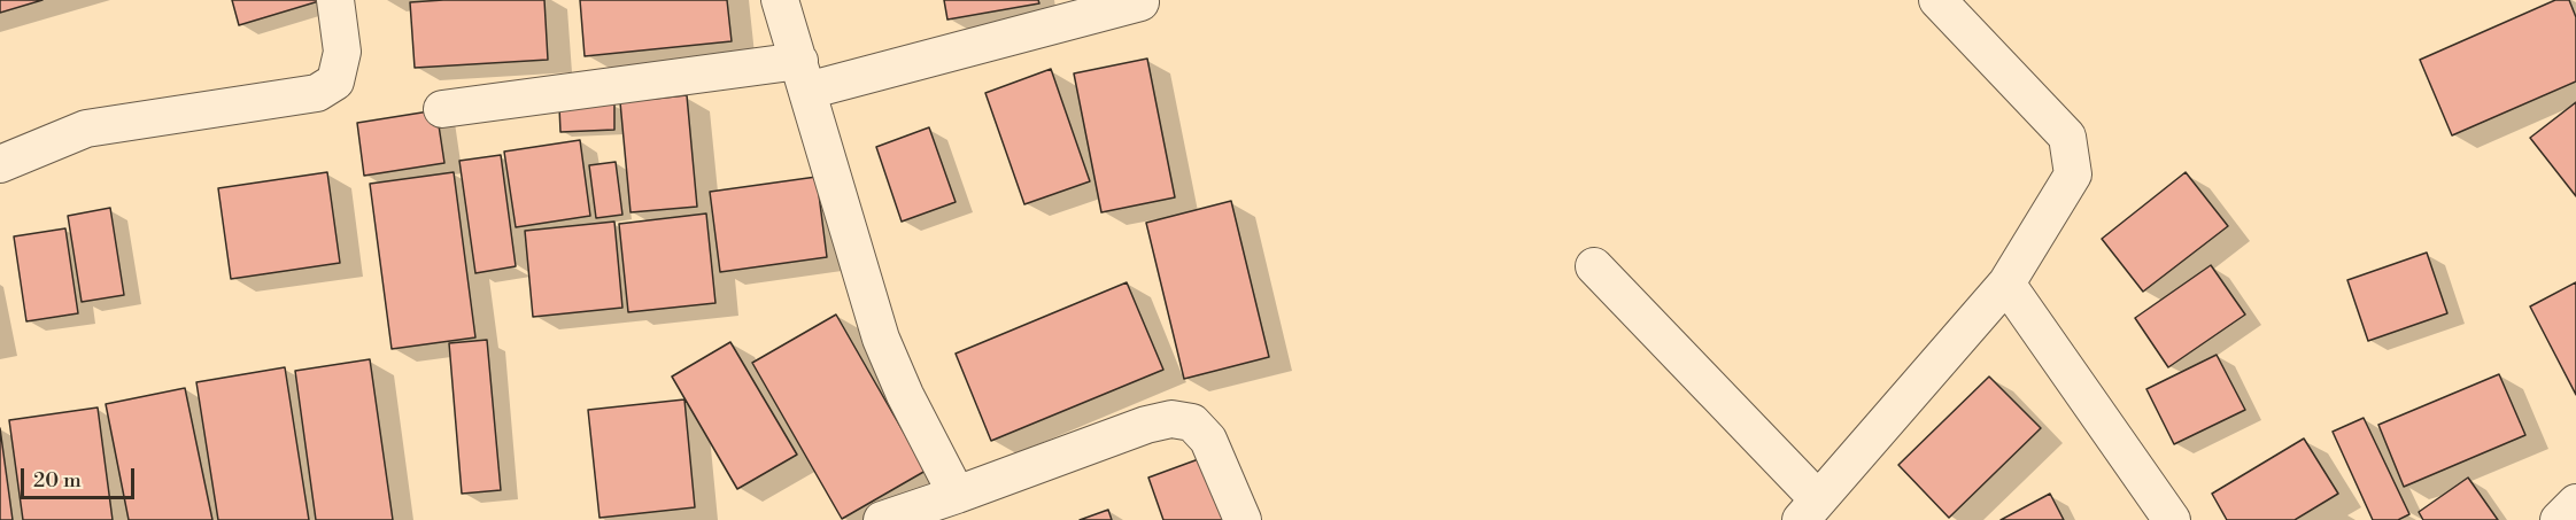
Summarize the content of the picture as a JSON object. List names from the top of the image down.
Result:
{
  "scale_bar": "20 m"
}
